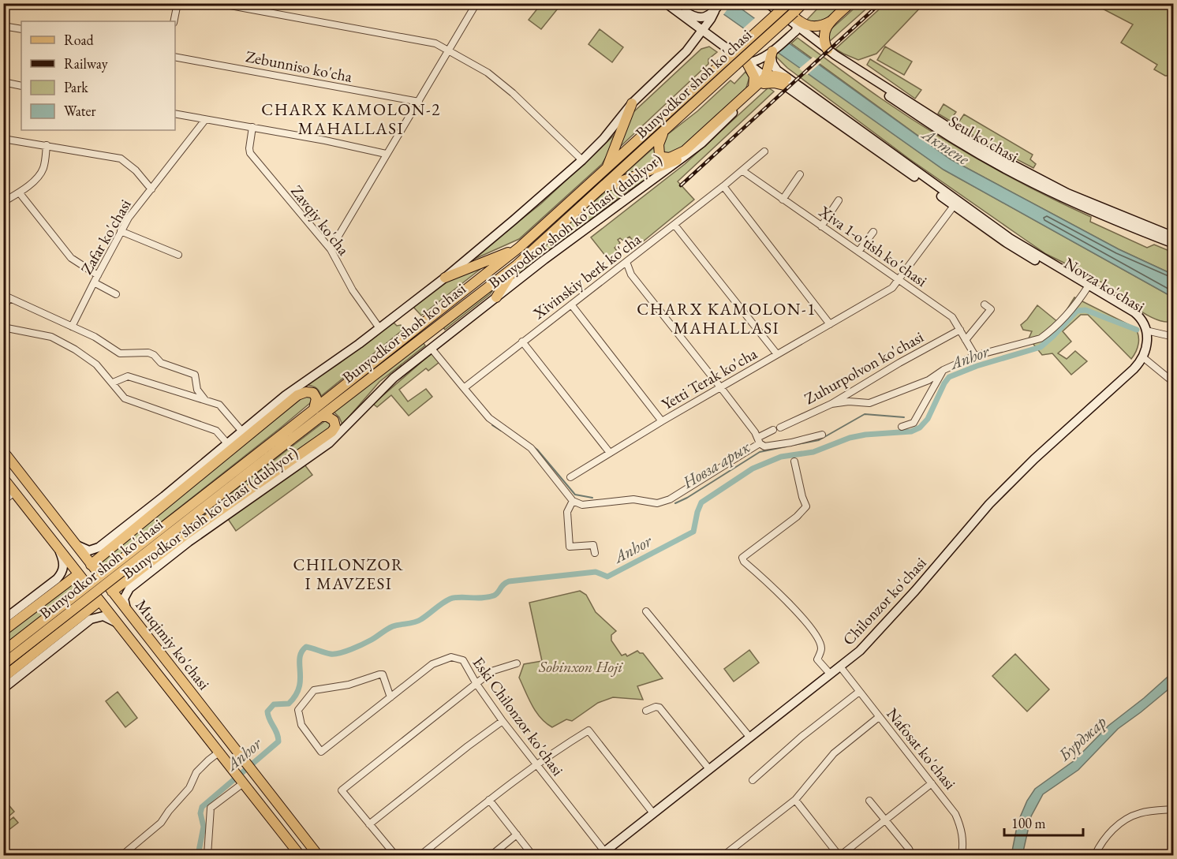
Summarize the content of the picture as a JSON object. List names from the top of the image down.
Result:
{
  "streets": {
    "main road": [
      "Bunyodkor shoh ko'chasi",
      "Seul ko'chasi",
      "Bunyodkor shoh koʻchasi (dublyor)",
      "Novza ko'chasi",
      "Chilonzor ko'chasi",
      "Muqimiy ko'chasi"
    ],
    "street": [
      "Zebunniso ko'cha",
      "Zavqiy ko'cha",
      "Zafar ko'chasi",
      "Xiva 1-o'tish ko'chasi",
      "Xivinskiy berk ko'cha",
      "Zuhurpolvon ko'chasi",
      "Yetti Terak ko'cha",
      "Eski Chilonzor ko'chasi",
      "Nafosat ko'chasi"
    ]
  },
  "crossings": [
    ["Bunyodkor shoh koʻchasi (dublyor)", "Muqimiy ko'chasi"],
    ["Xiva 1-o'tish ko'chasi", "Xivinskiy berk ko'cha"],
    ["Xiva 1-o'tish ko'chasi", "Zuhurpolvon ko'chasi"],
    ["Xiva 1-o'tish ko'chasi", "Yetti Terak ko'cha"],
    ["Novza ko'chasi", "Yetti Terak ko'cha"],
    ["Chilonzor ko'chasi", "Eski Chilonzor ko'chasi"],
    ["Chilonzor ko'chasi", "Nafosat ko'chasi"]
  ],
  "districts": ["CHARX KAMOLON-2 MAHALLASI", "CHARX KAMOLON-1 MAHALLASI", "CHILONZOR I MAVZESI"],
  "water": [
    "Актепе",
    "Anhor",
    "Новза арык",
    "Бурджар"
  ],
  "parks": ["Sobinxon Hoji"],
  "legend": [
    "Road",
    "Railway",
    "Park",
    "Water"
  ],
  "scale_bar": "100 m"
}
